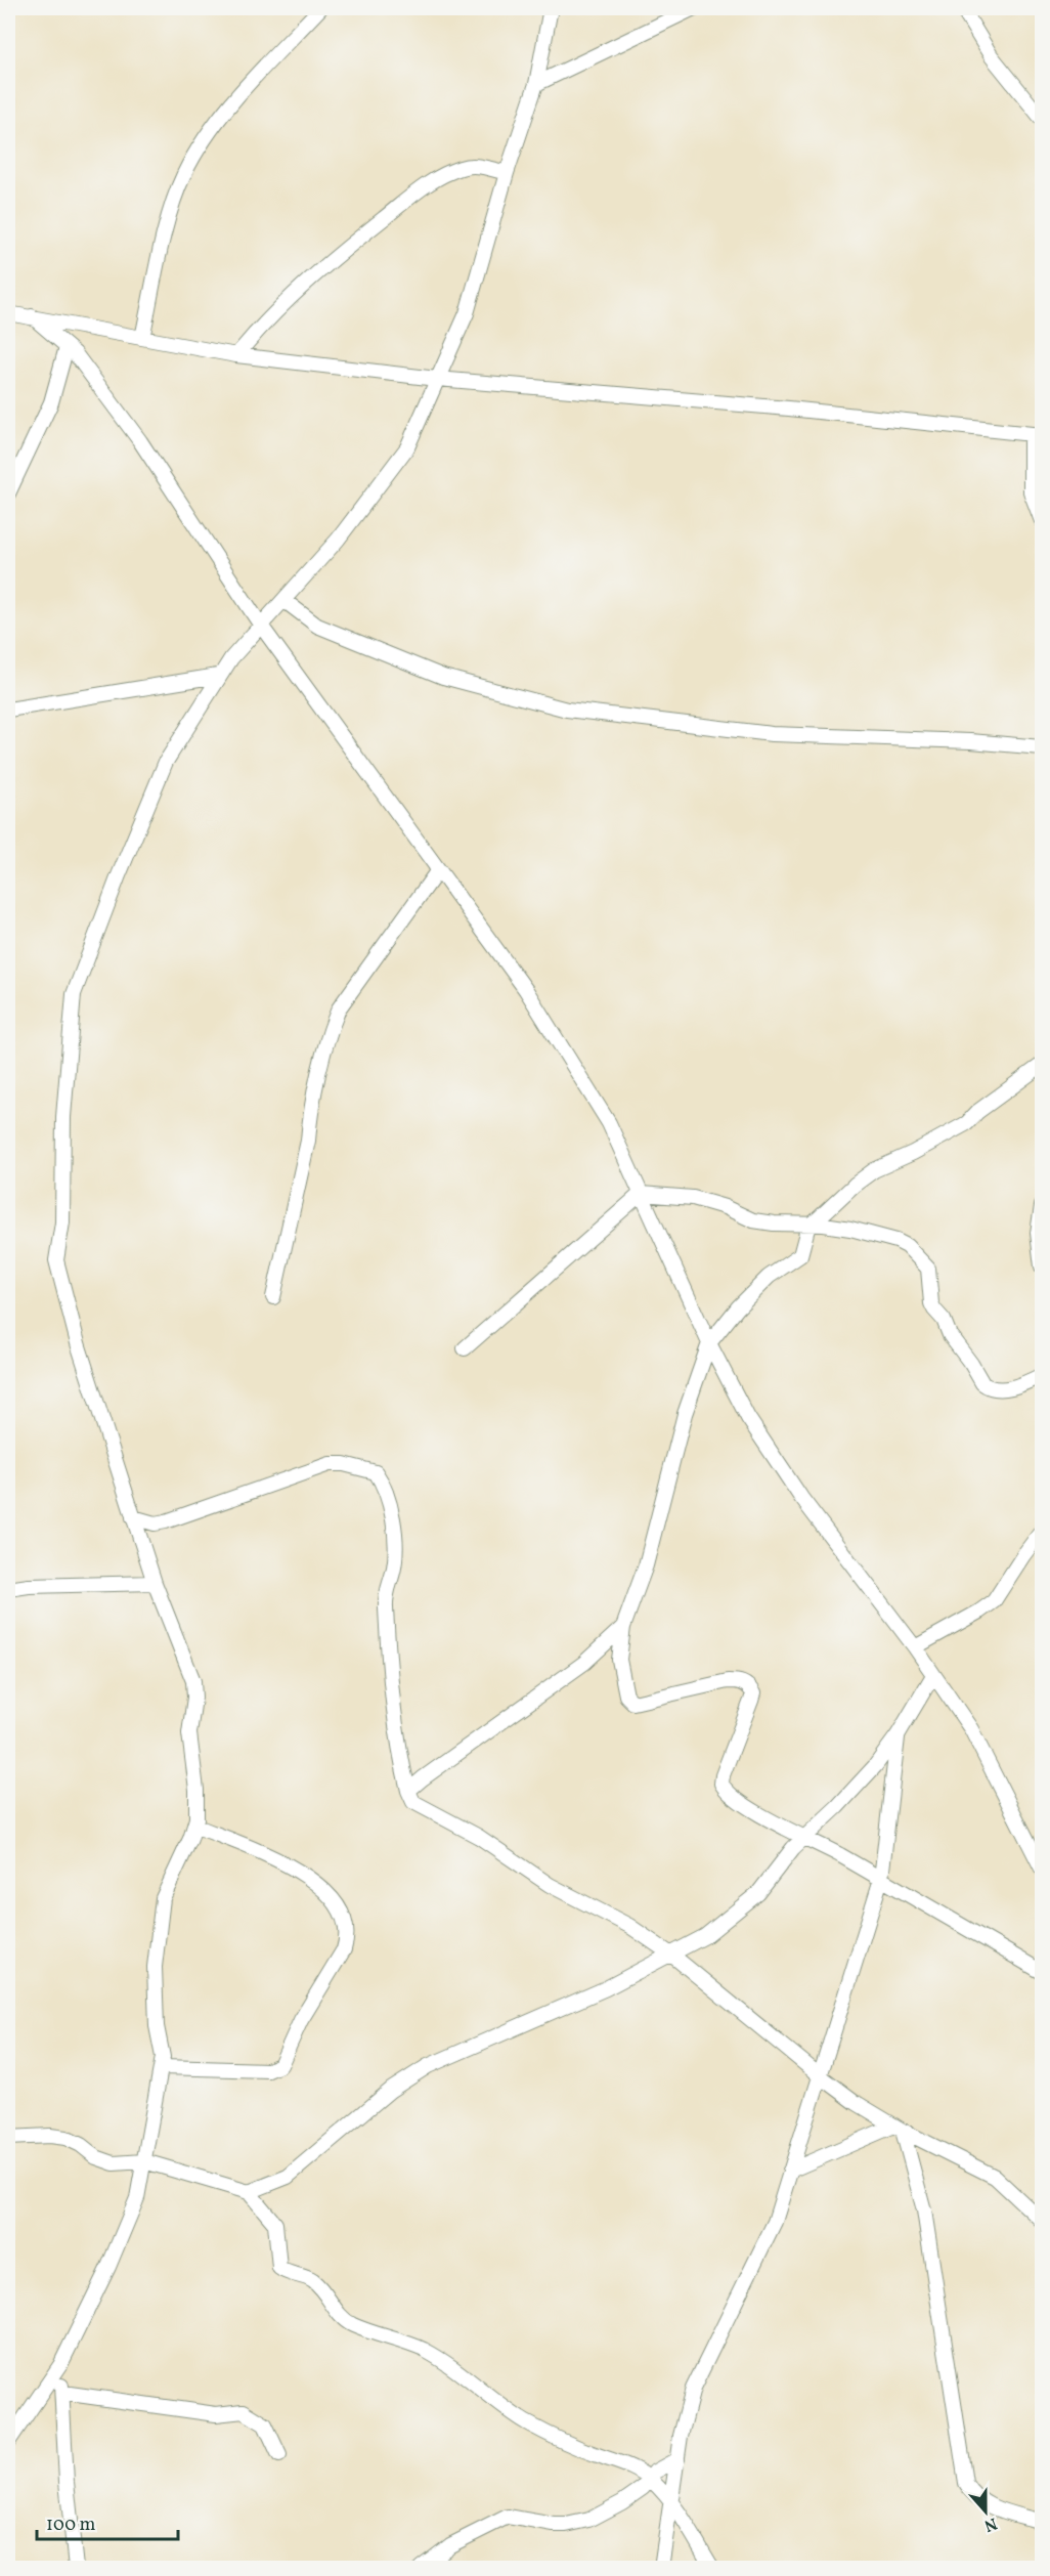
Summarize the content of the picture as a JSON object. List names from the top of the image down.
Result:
{
  "scale_bar": "100 m",
  "north": "bottom"
}
